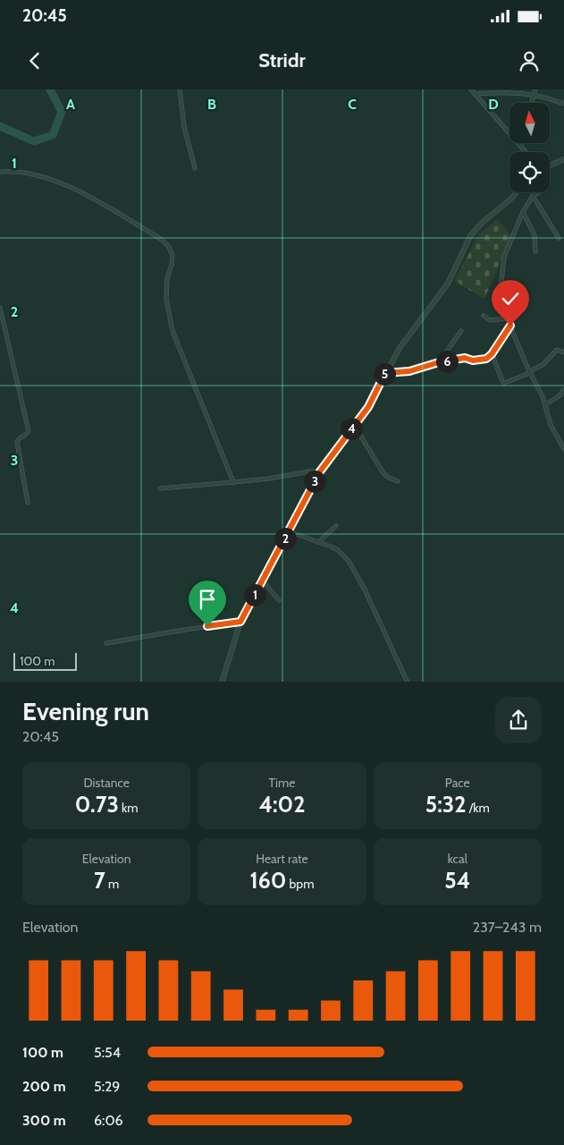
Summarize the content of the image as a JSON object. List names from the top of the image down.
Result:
{
  "scale_bar": "100 m",
  "north": "top",
  "page": {
    "status": "20:45",
    "header": "Stridr",
    "pins": [
      "6",
      "5",
      "4",
      "3",
      "2",
      "1"
    ],
    "scale": "100 m",
    "heading": ["Evening run", "20:45"],
    "stats": [
      ["Distance", "0.73 km"],
      ["Time", "4:02"],
      ["Pace", "5:32 /km"],
      ["Elevation", "7 m"],
      ["Heart rate", "160 bpm"],
      ["kcal", "54"]
    ],
    "chart": ["Elevation", "237–243 m"],
    "list": [
      {
        "name": "100 m",
        "note": "5:54"
      },
      {
        "name": "200 m",
        "note": "5:29"
      },
      {
        "name": "300 m",
        "note": "6:06"
      }
    ]
  },
  "grid": {
    "columns": [
      "A",
      "B",
      "C",
      "D"
    ],
    "rows": [
      "1",
      "2",
      "3",
      "4"
    ]
  }
}
